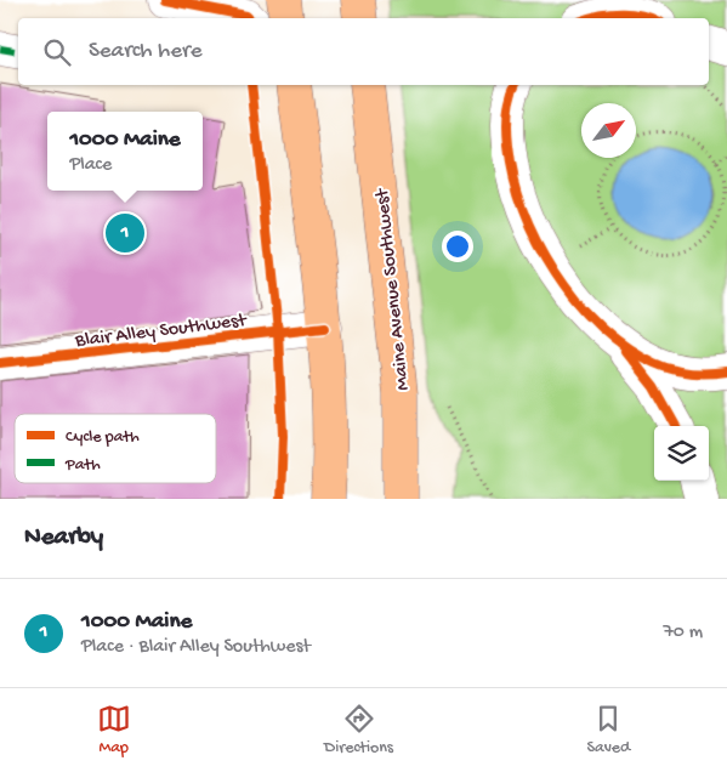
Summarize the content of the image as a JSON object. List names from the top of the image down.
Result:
{
  "streets": {
    "main road": ["Maine Avenue Southwest"],
    "street": ["Blair Alley Southwest"]
  },
  "legend": ["Cycle path", "Path"],
  "north": "top right",
  "page": {
    "search": "Search here",
    "popup": ["1000 Maine", "Place"],
    "pins": "1",
    "heading": "Nearby",
    "list": [
      {
        "mark": "1",
        "name": "1000 Maine",
        "note": "Place · Blair Alley Southwest",
        "value": "70 m"
      }
    ],
    "nav": ["Map", "Directions", "Saved"]
  }
}
